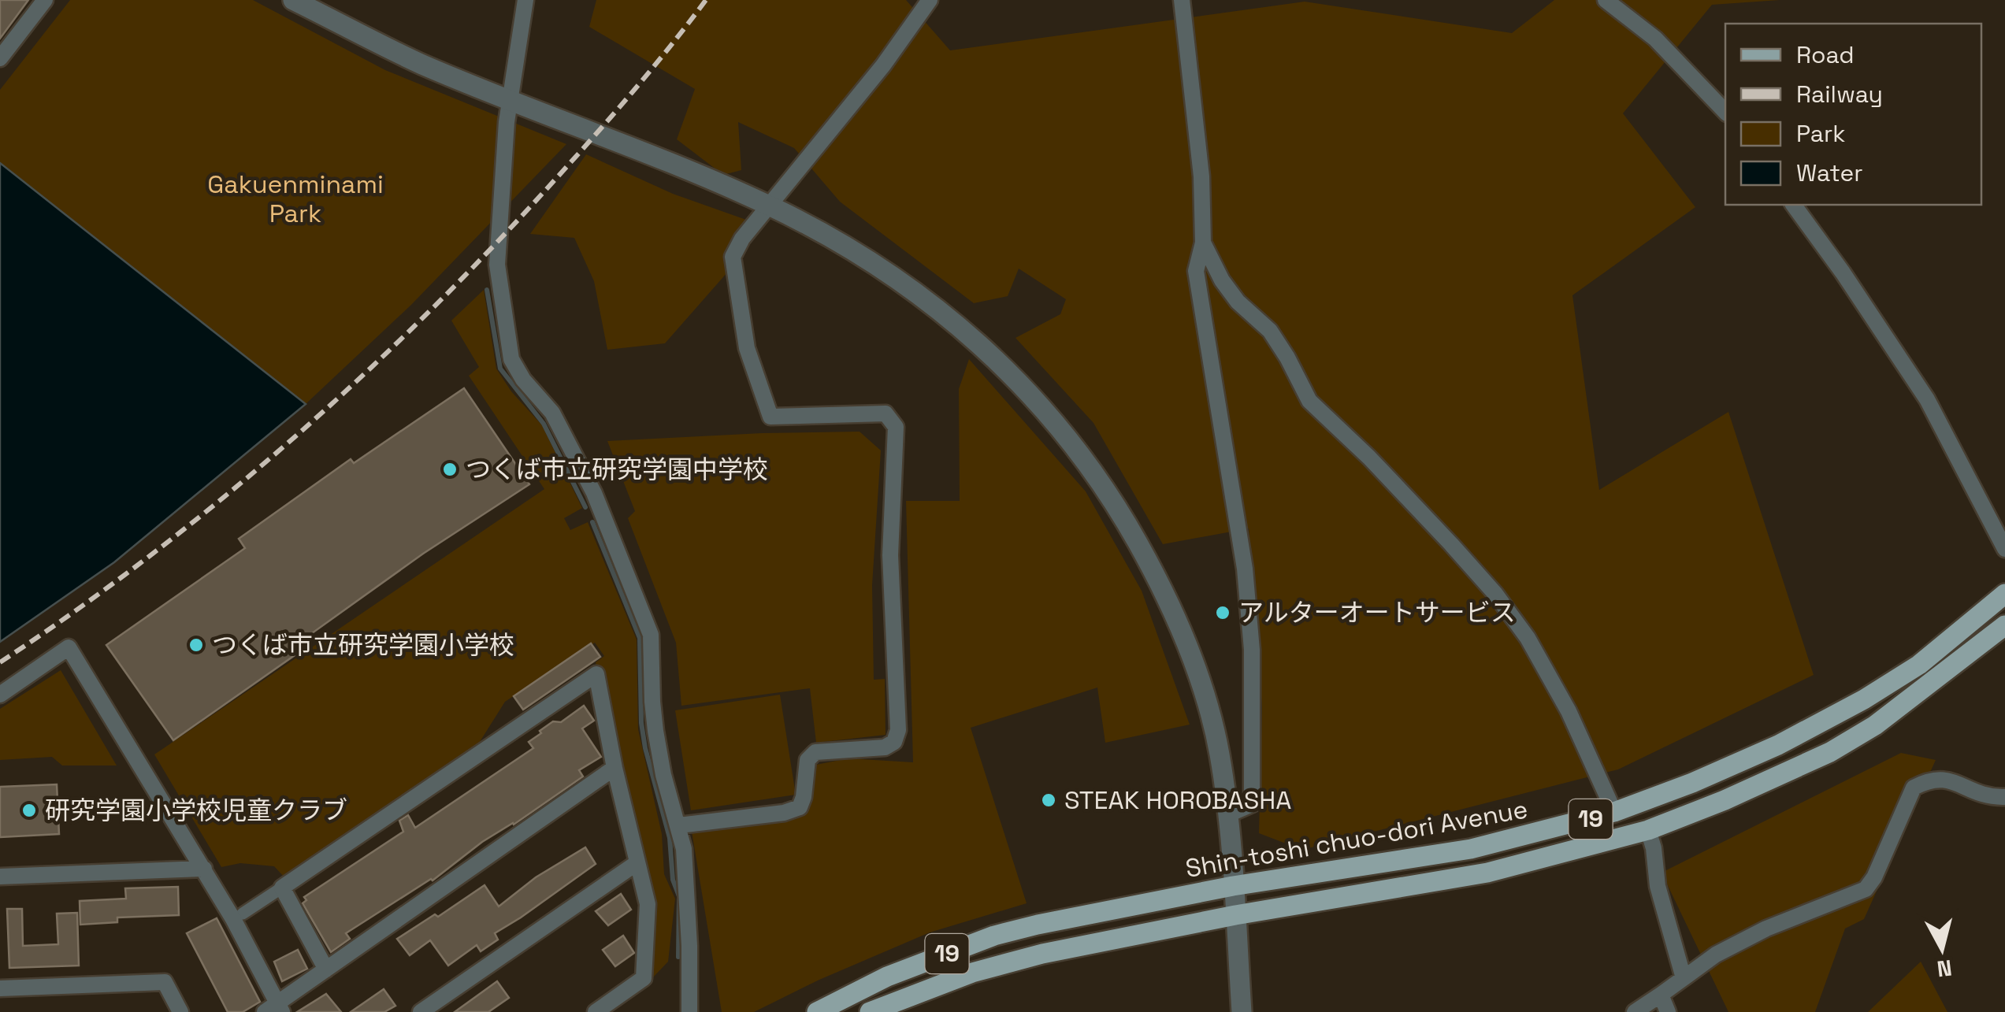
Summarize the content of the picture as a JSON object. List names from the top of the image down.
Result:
{
  "streets": {
    "main road": ["19", "Shin-toshi chuo-dori Avenue"]
  },
  "parks": ["Gakuenminami Park"],
  "places": [
    "つくば市立研究学園中学校",
    "アルターオートサービス",
    "つくば市立研究学園小学校",
    "STEAK HOROBASHA",
    "研究学園小学校児童クラブ"
  ],
  "legend": [
    "Road",
    "Railway",
    "Park",
    "Water"
  ],
  "north": "bottom"
}
